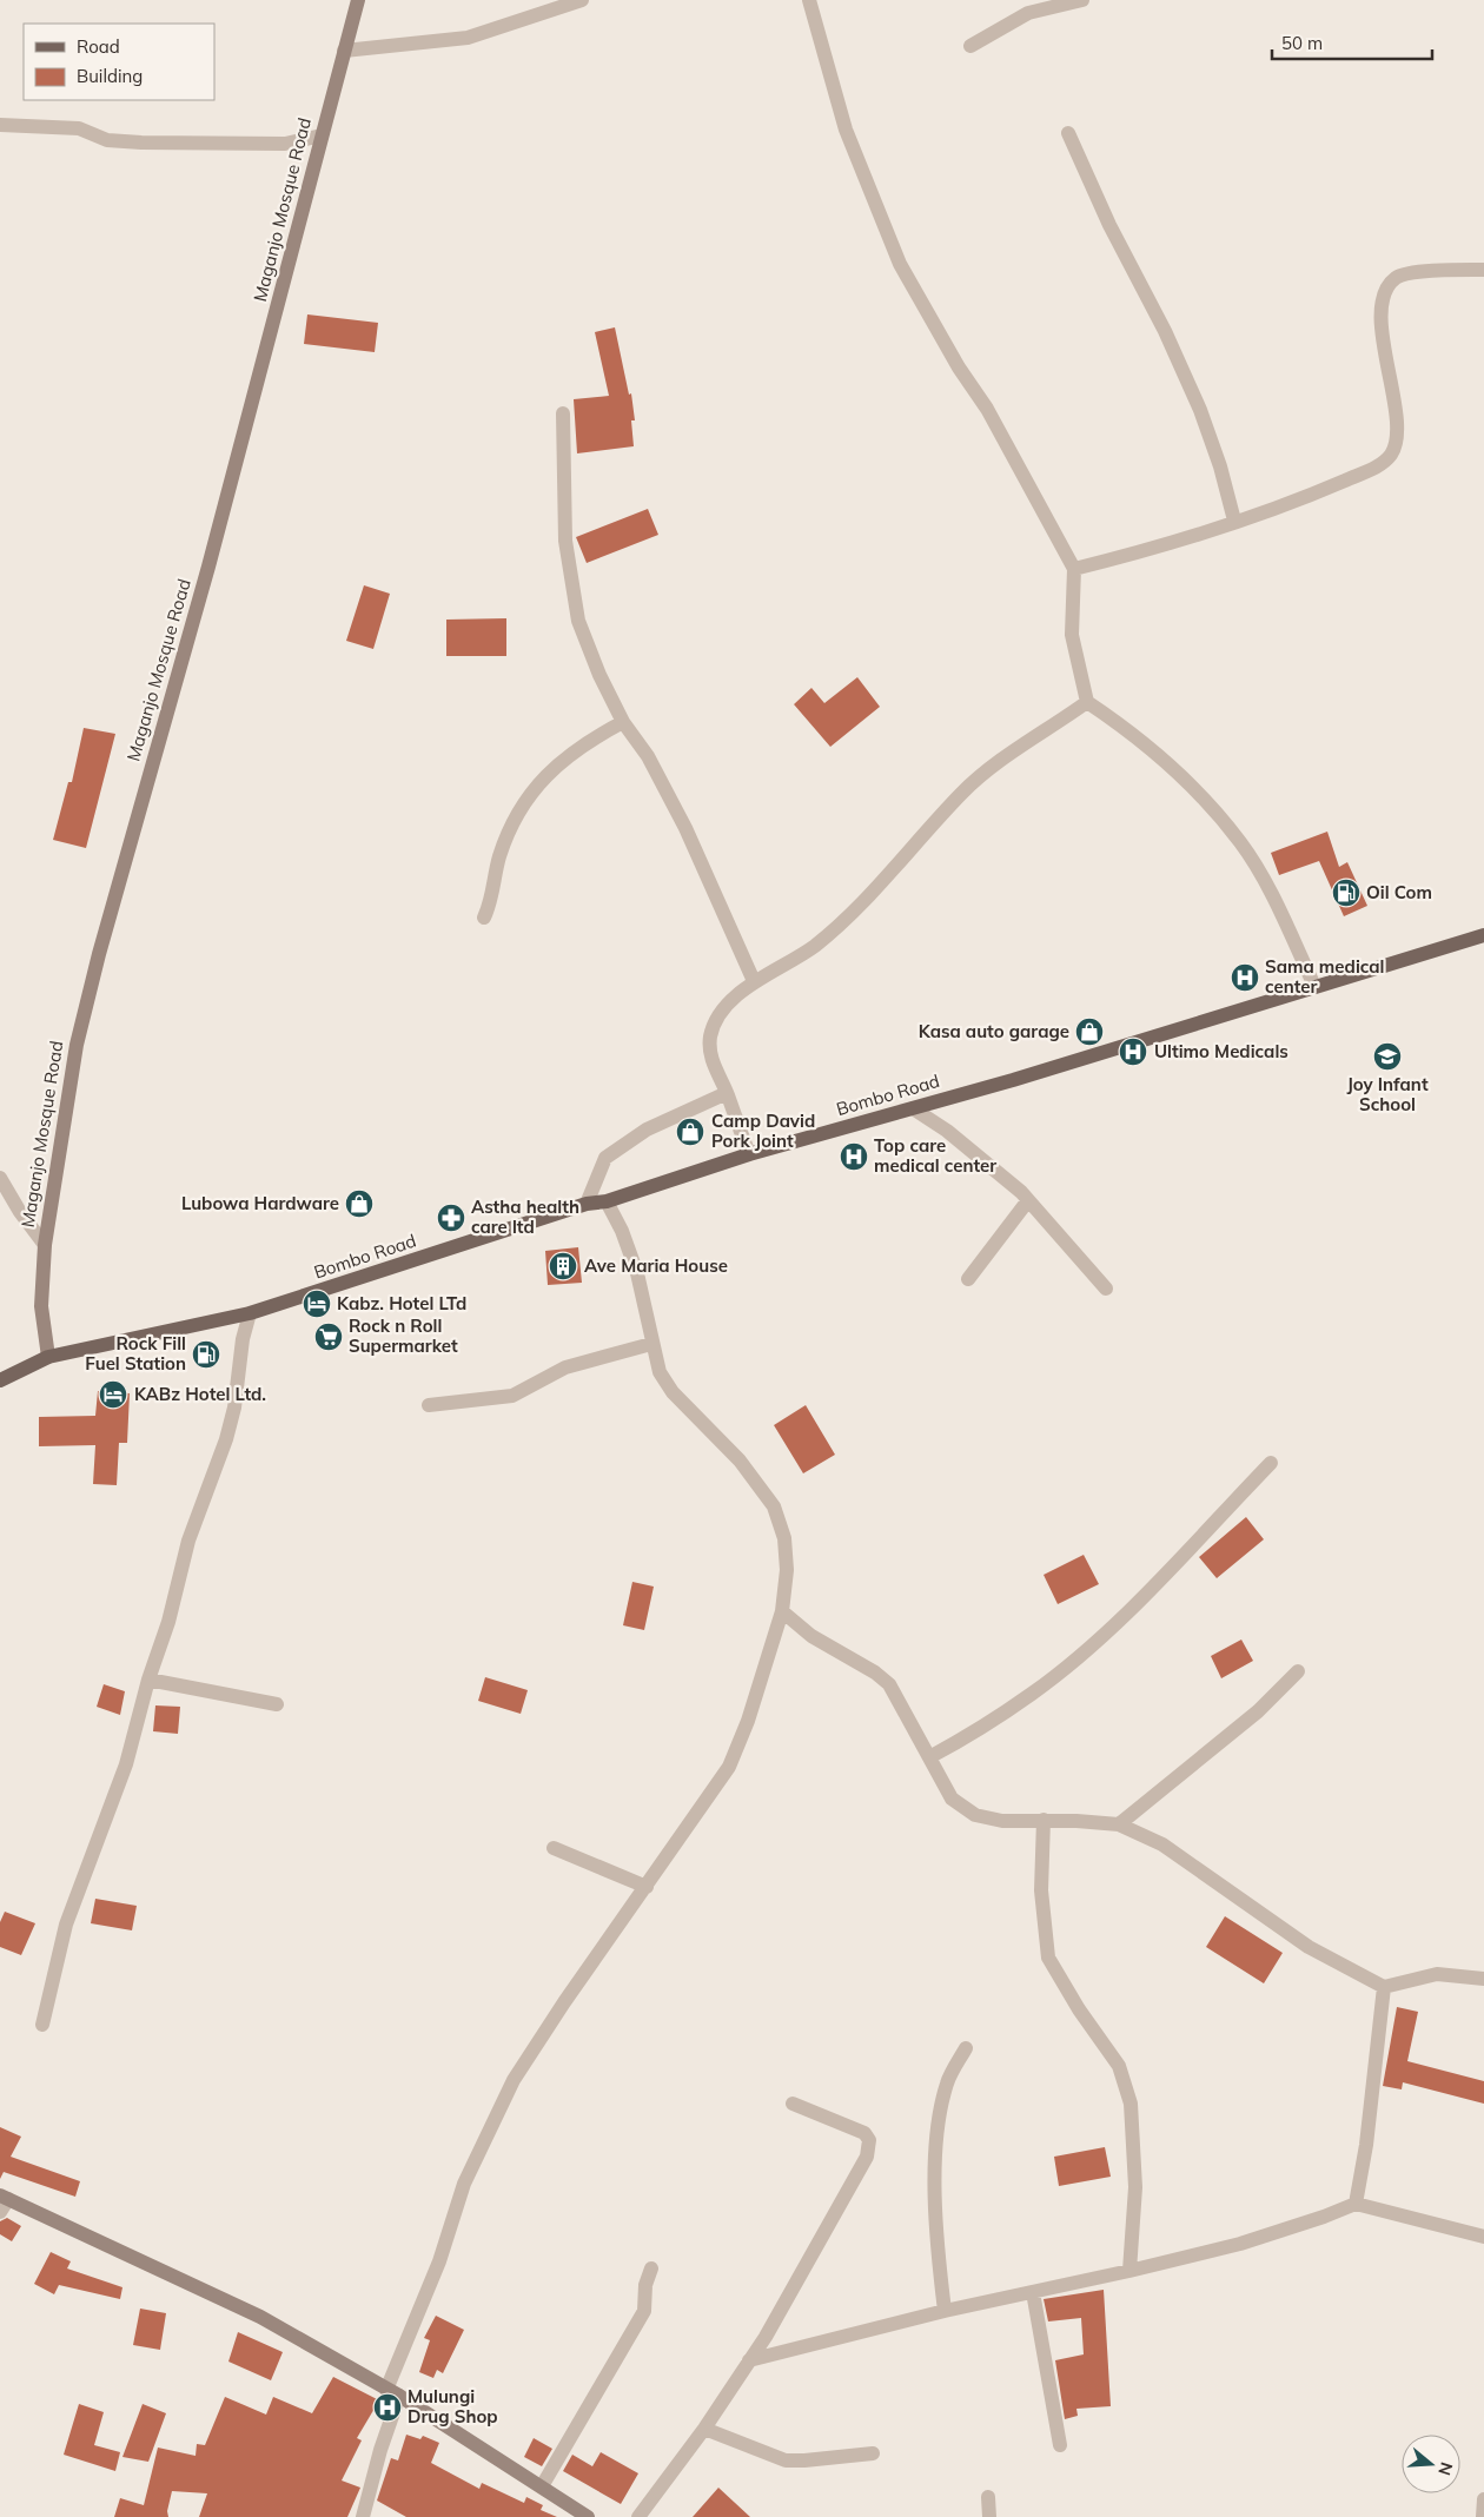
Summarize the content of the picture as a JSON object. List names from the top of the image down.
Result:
{
  "streets": {
    "main road": ["Bombo Road"],
    "street": ["Maganjo Mosque Road"]
  },
  "crossings": [
    ["Maganjo Mosque Road", "Bombo Road"]
  ],
  "places": {
    "fuel station": ["Oil Com", "Rock Fill Fuel Station"],
    "hospital": [
      "Sama medical center",
      "Ultimo Medicals",
      "Top care medical center",
      "Mulungi Drug Shop"
    ],
    "shop": ["Kasa auto garage", "Camp David Pork Joint", "Lubowa Hardware"],
    "school or university": ["Joy Infant School"],
    "pharmacy": ["Astha health care ltd"],
    "building": ["Ave Maria House"],
    "hotel": ["Kabz. Hotel LTd", "KABz Hotel Ltd."],
    "supermarket": ["Rock n Roll Supermarket"]
  },
  "legend": ["Road", "Building"],
  "scale_bar": "50 m",
  "north": "right"
}
